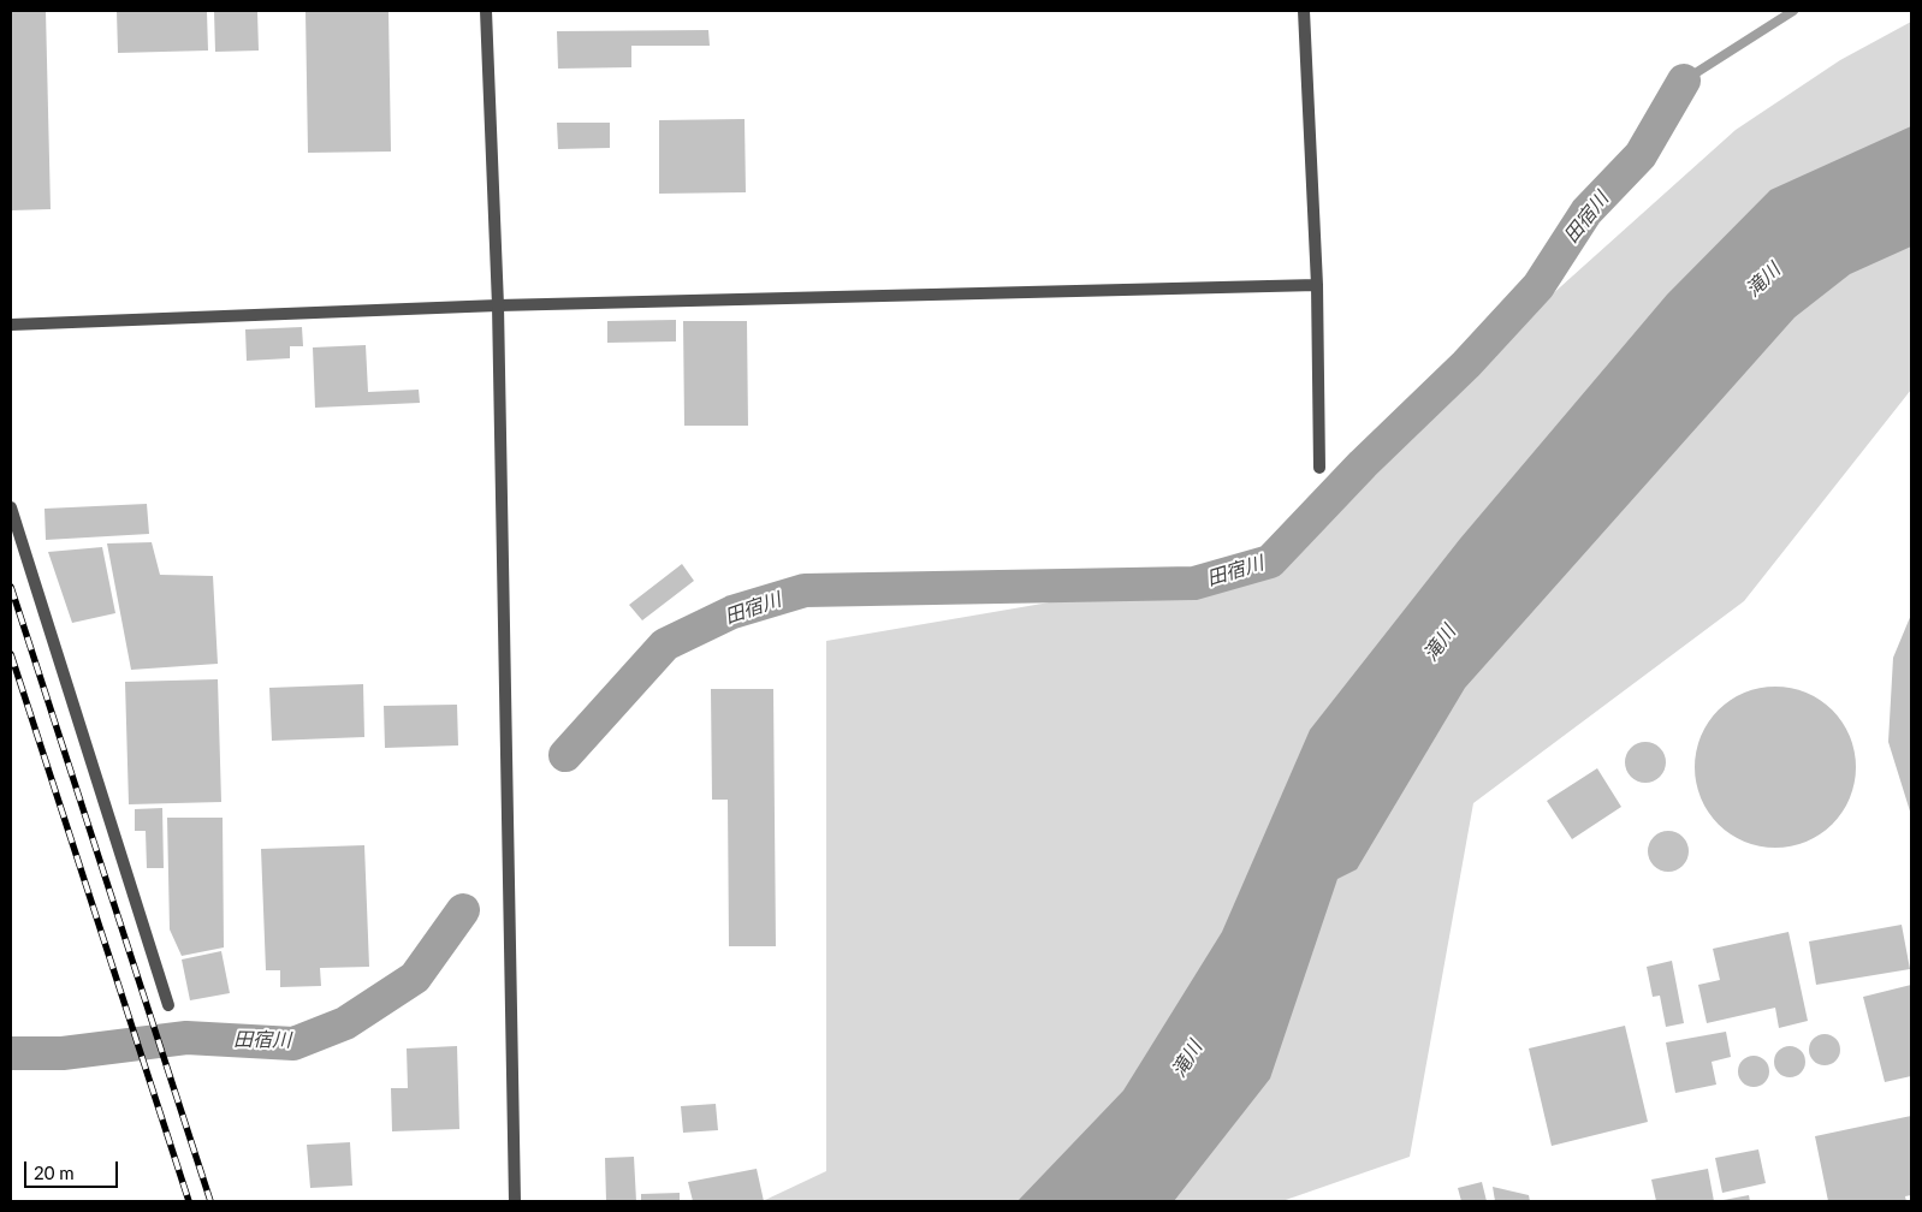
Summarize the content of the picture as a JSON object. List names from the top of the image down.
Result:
{
  "water": ["田宿川", "滝川"],
  "scale_bar": "20 m"
}
